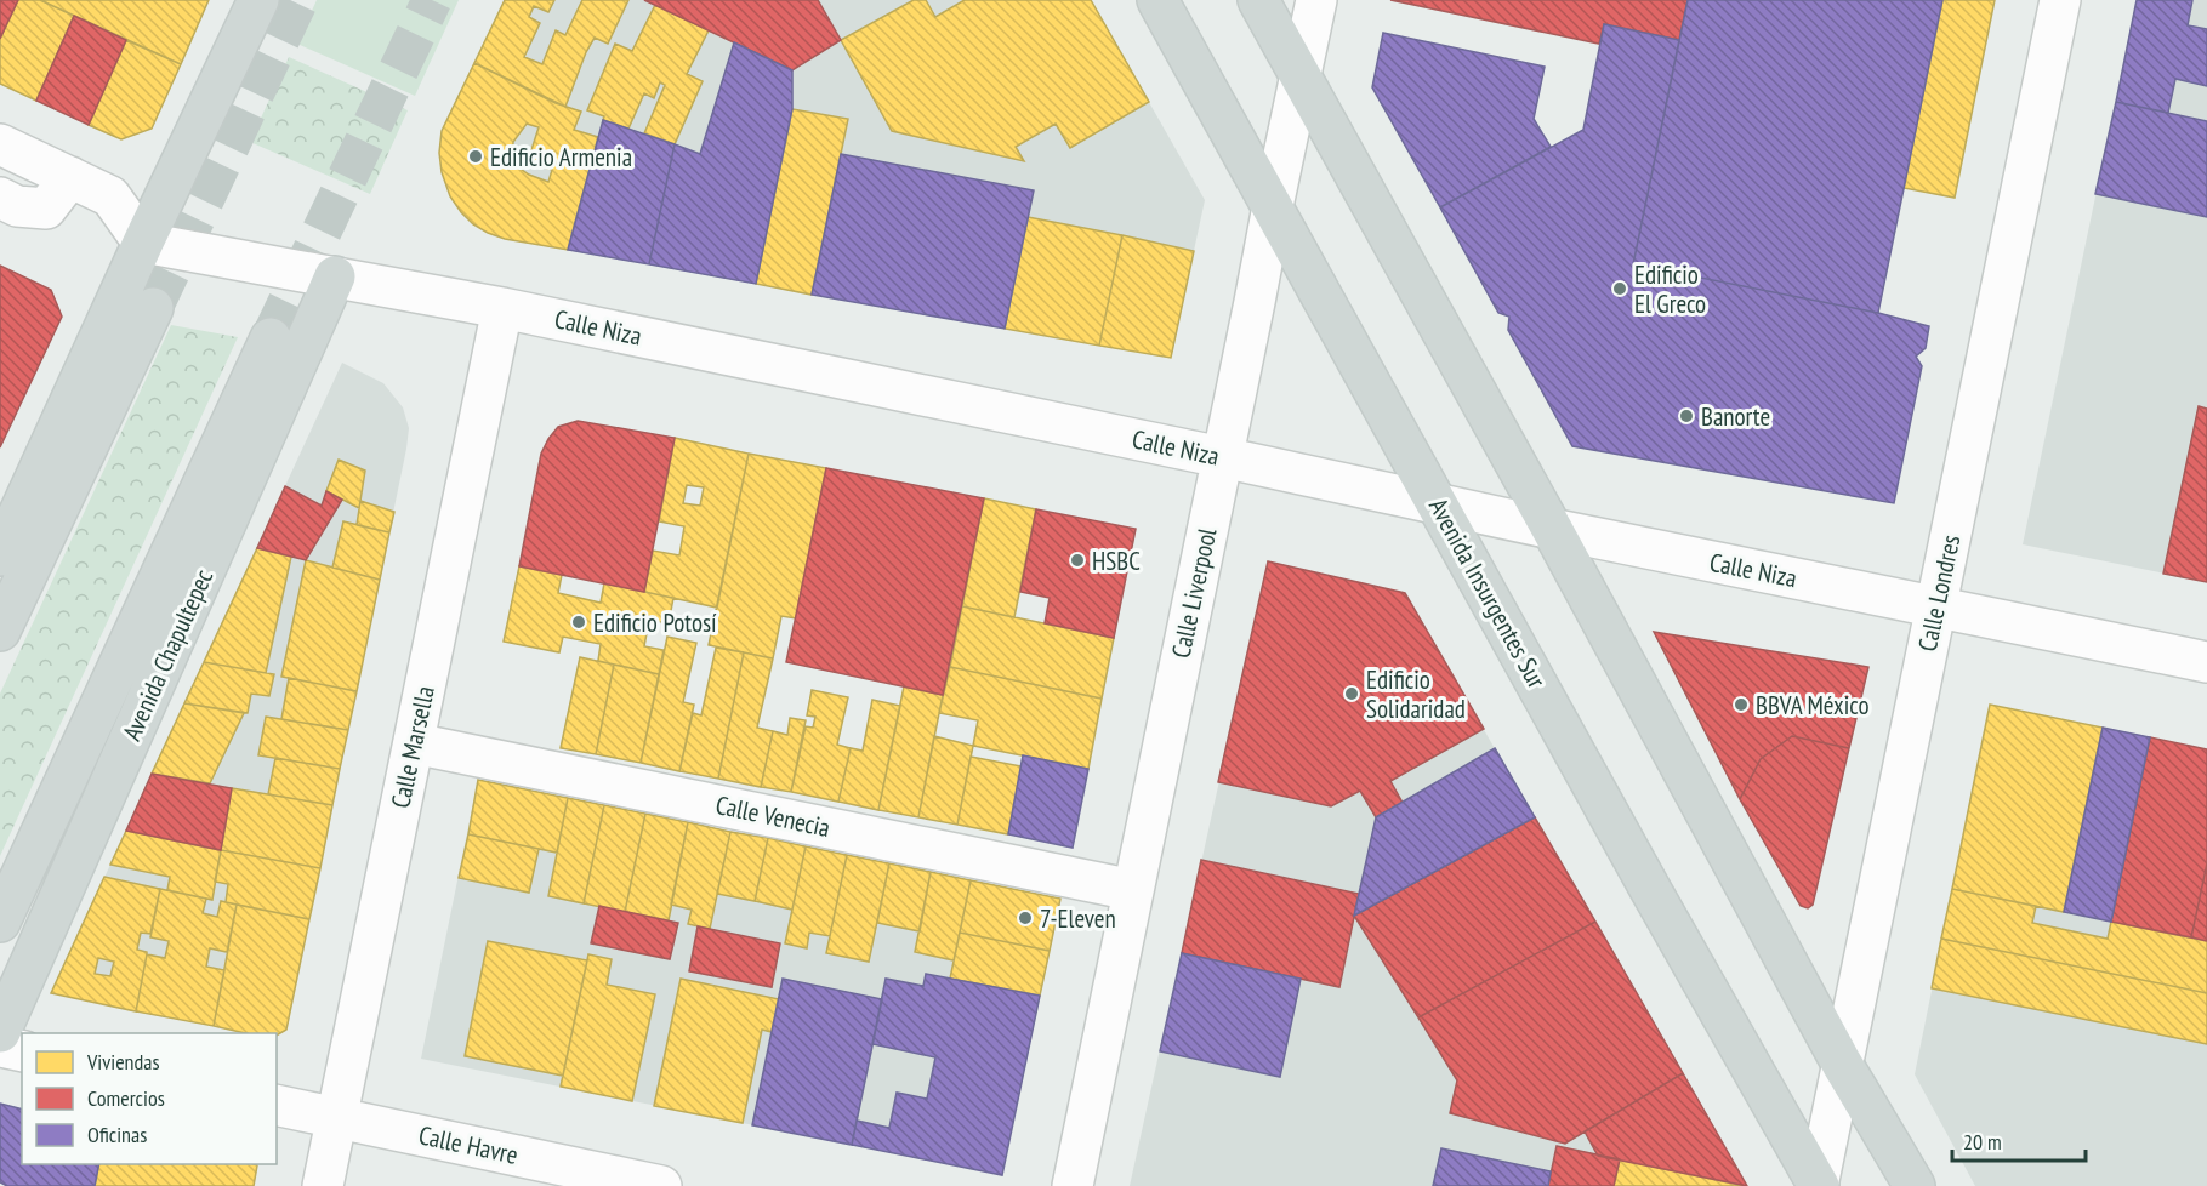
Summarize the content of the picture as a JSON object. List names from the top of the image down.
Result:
{
  "streets": {
    "main road": ["Avenida Insurgentes Sur", "Avenida Chapultepec"],
    "street": [
      "Calle Niza",
      "Calle Liverpool",
      "Calle Londres",
      "Calle Marsella",
      "Calle Venecia",
      "Calle Havre"
    ]
  },
  "crossings": [
    ["Calle Niza", "Calle Liverpool"],
    ["Calle Niza", "Avenida Insurgentes Sur"],
    ["Calle Niza", "Calle Londres"],
    ["Calle Niza", "Avenida Chapultepec"],
    ["Calle Niza", "Calle Marsella"],
    ["Calle Liverpool", "Avenida Insurgentes Sur"],
    ["Calle Liverpool", "Calle Venecia"],
    ["Avenida Insurgentes Sur", "Calle Londres"],
    ["Calle Marsella", "Calle Venecia"],
    ["Calle Marsella", "Calle Havre"]
  ],
  "places": [
    "Edificio Armenia",
    "Edificio El Greco",
    "Banorte",
    "HSBC",
    "Edificio Potosí",
    "Edificio Solidaridad",
    "BBVA México",
    "7-Eleven"
  ],
  "legend": ["Viviendas", "Comercios", "Oficinas"],
  "scale_bar": "20 m"
}
